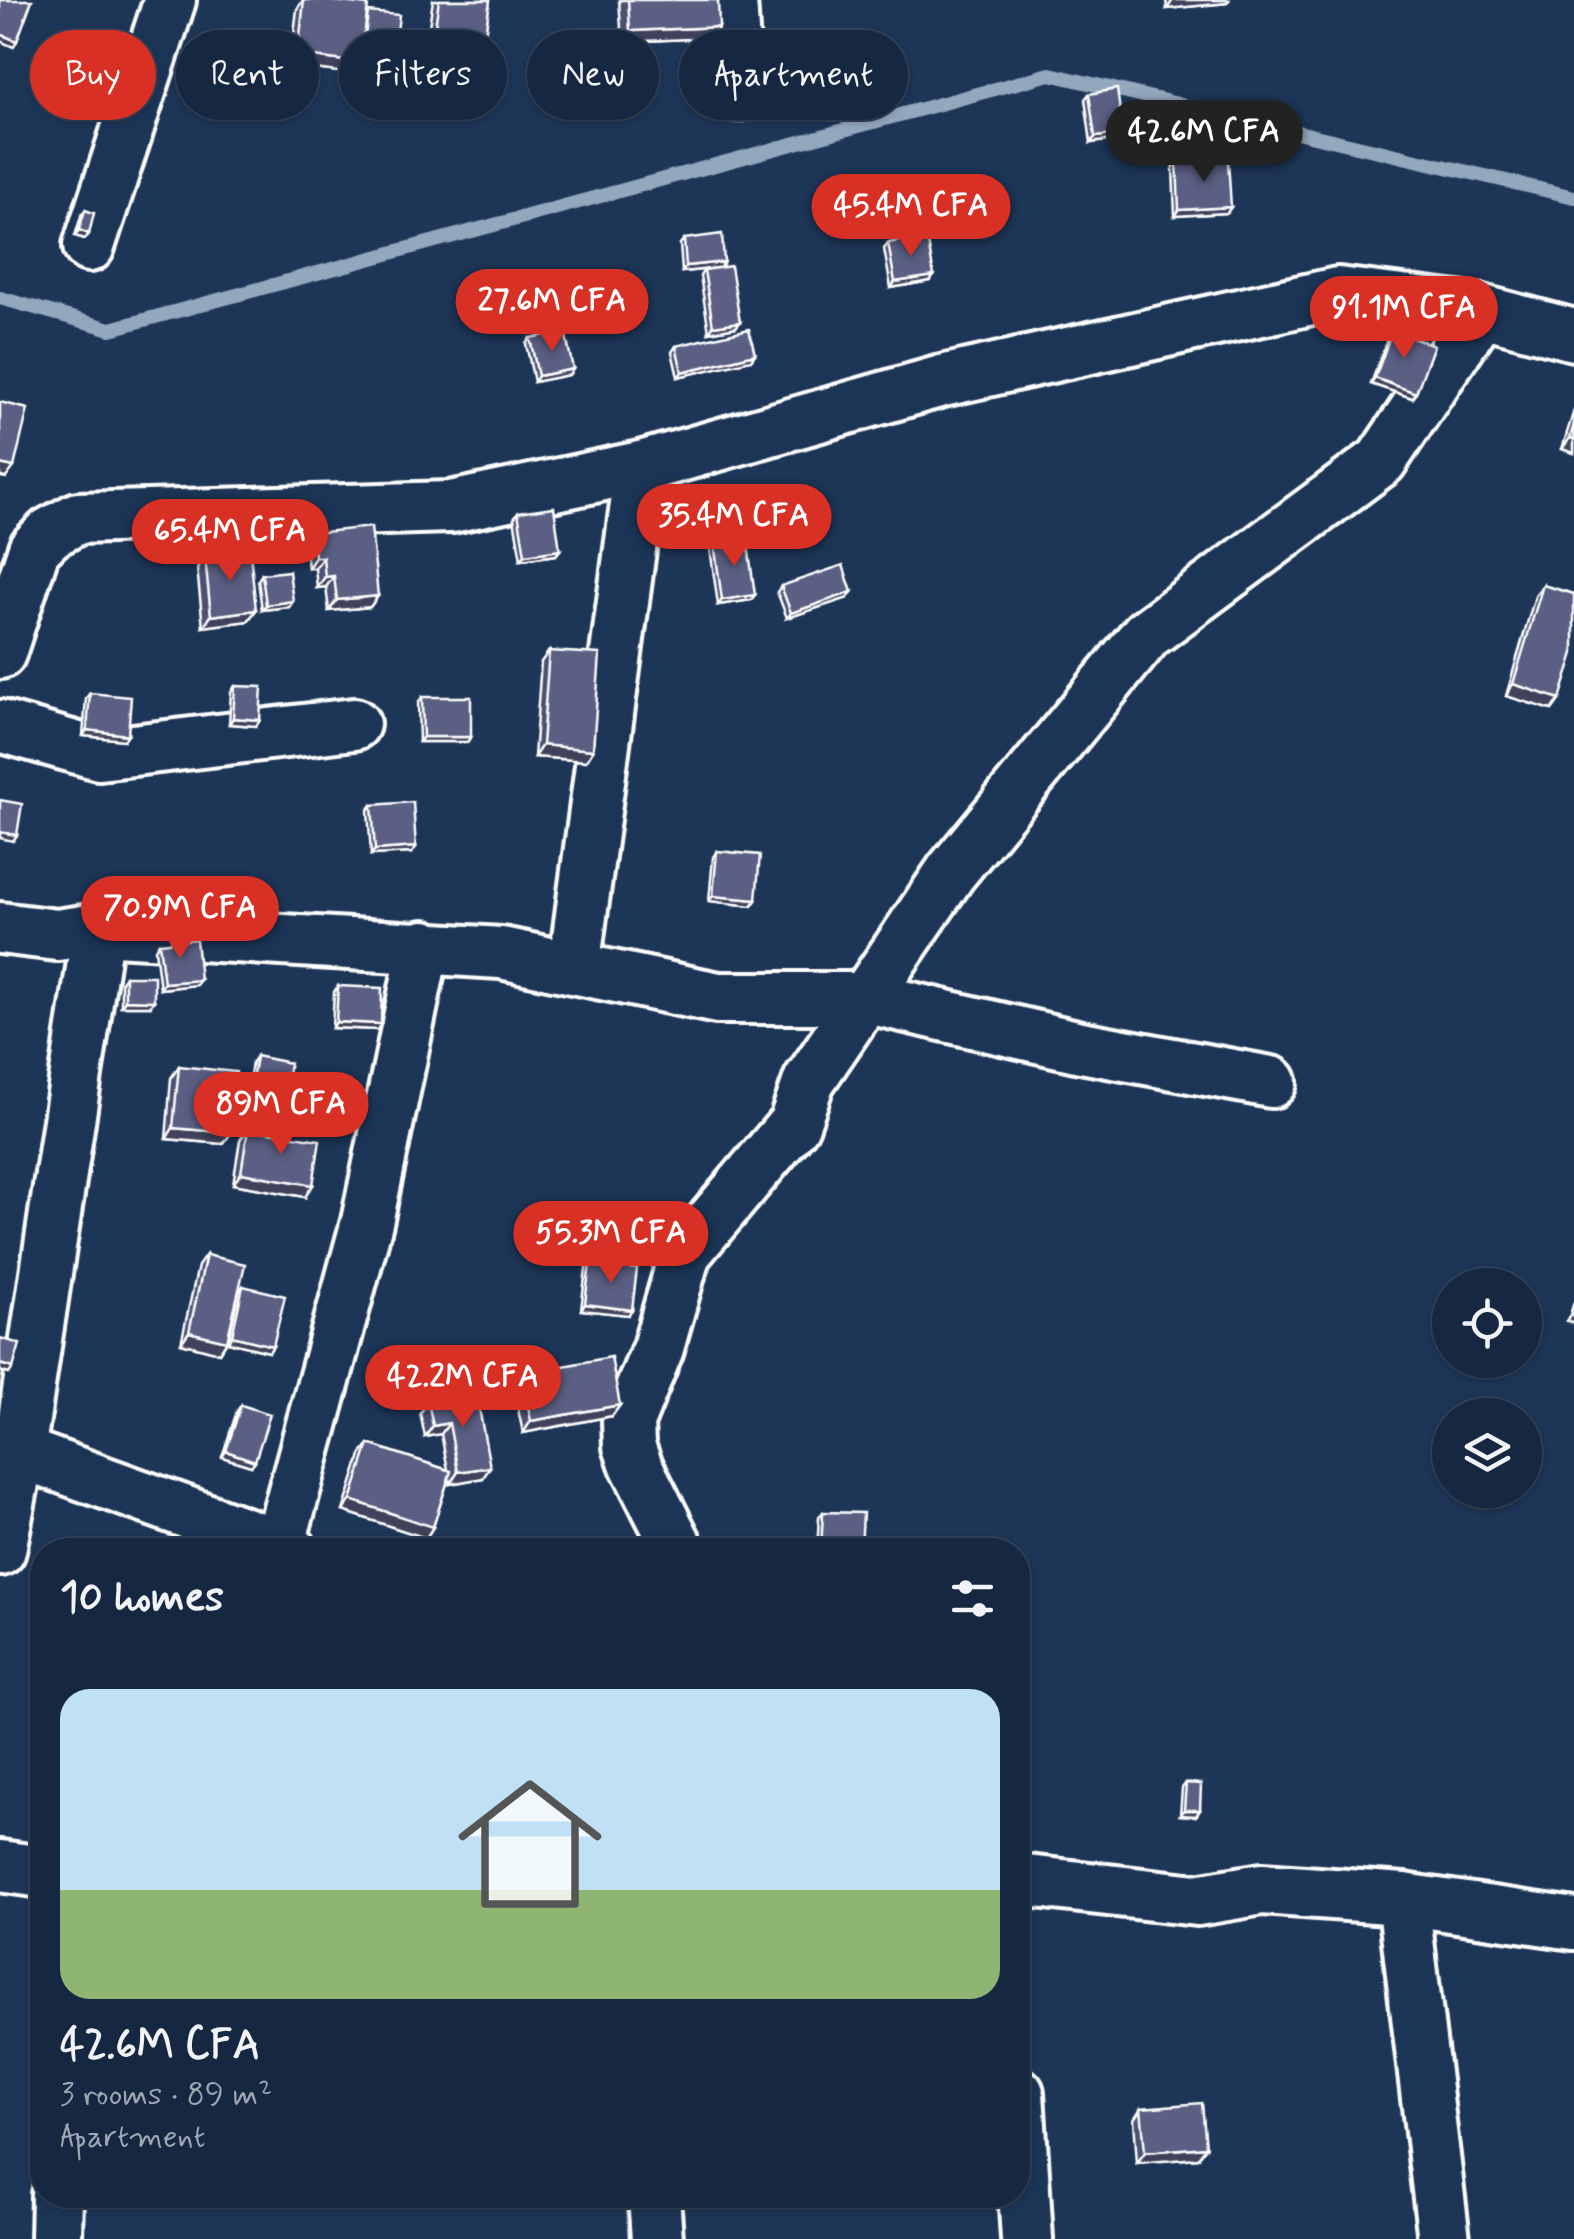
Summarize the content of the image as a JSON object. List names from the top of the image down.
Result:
{
  "page": {
    "chip": [
      "Buy",
      "Rent",
      "Filters",
      "New",
      "Apartment"
    ],
    "price": [
      "42.6M CFA",
      "45.4M CFA",
      "27.6M CFA",
      "91.1M CFA",
      "35.4M CFA",
      "65.4M CFA",
      "70.9M CFA",
      "89M CFA",
      "55.3M CFA",
      "42.2M CFA"
    ],
    "heading": "10 homes",
    "list": [
      {
        "name": "42.6M CFA",
        "note": "3 rooms · 89 m² · Apartment"
      }
    ]
  }
}
